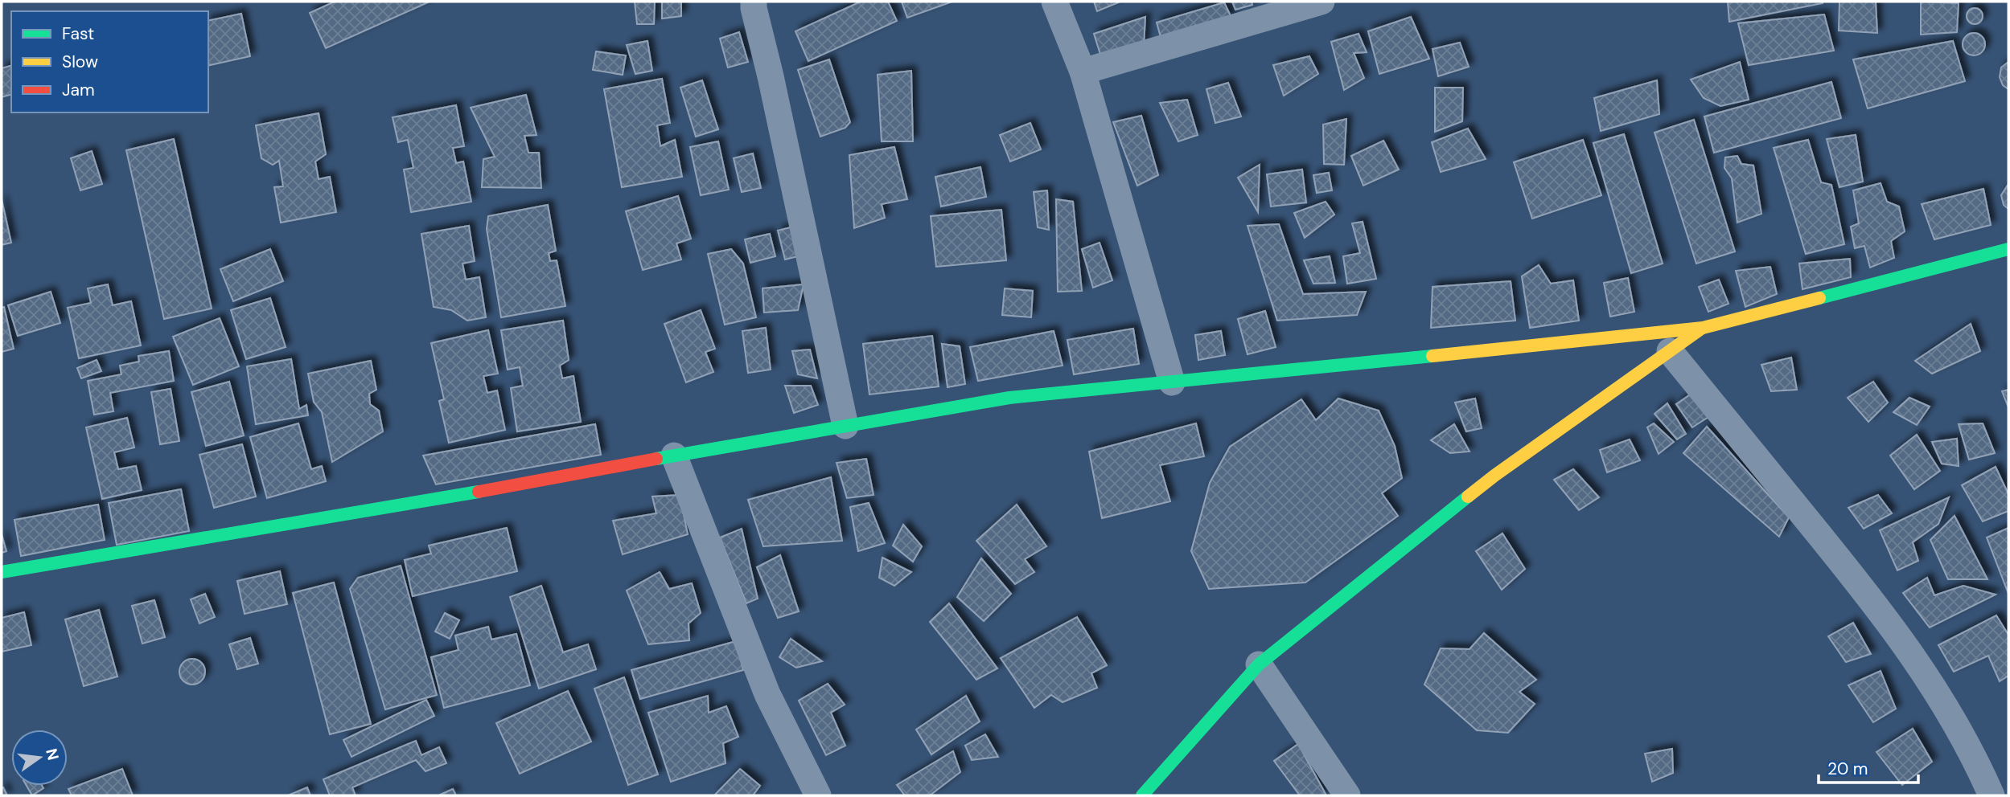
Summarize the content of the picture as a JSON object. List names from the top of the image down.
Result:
{
  "legend": ["Fast", "Slow", "Jam"],
  "scale_bar": "20 m",
  "north": "right"
}
